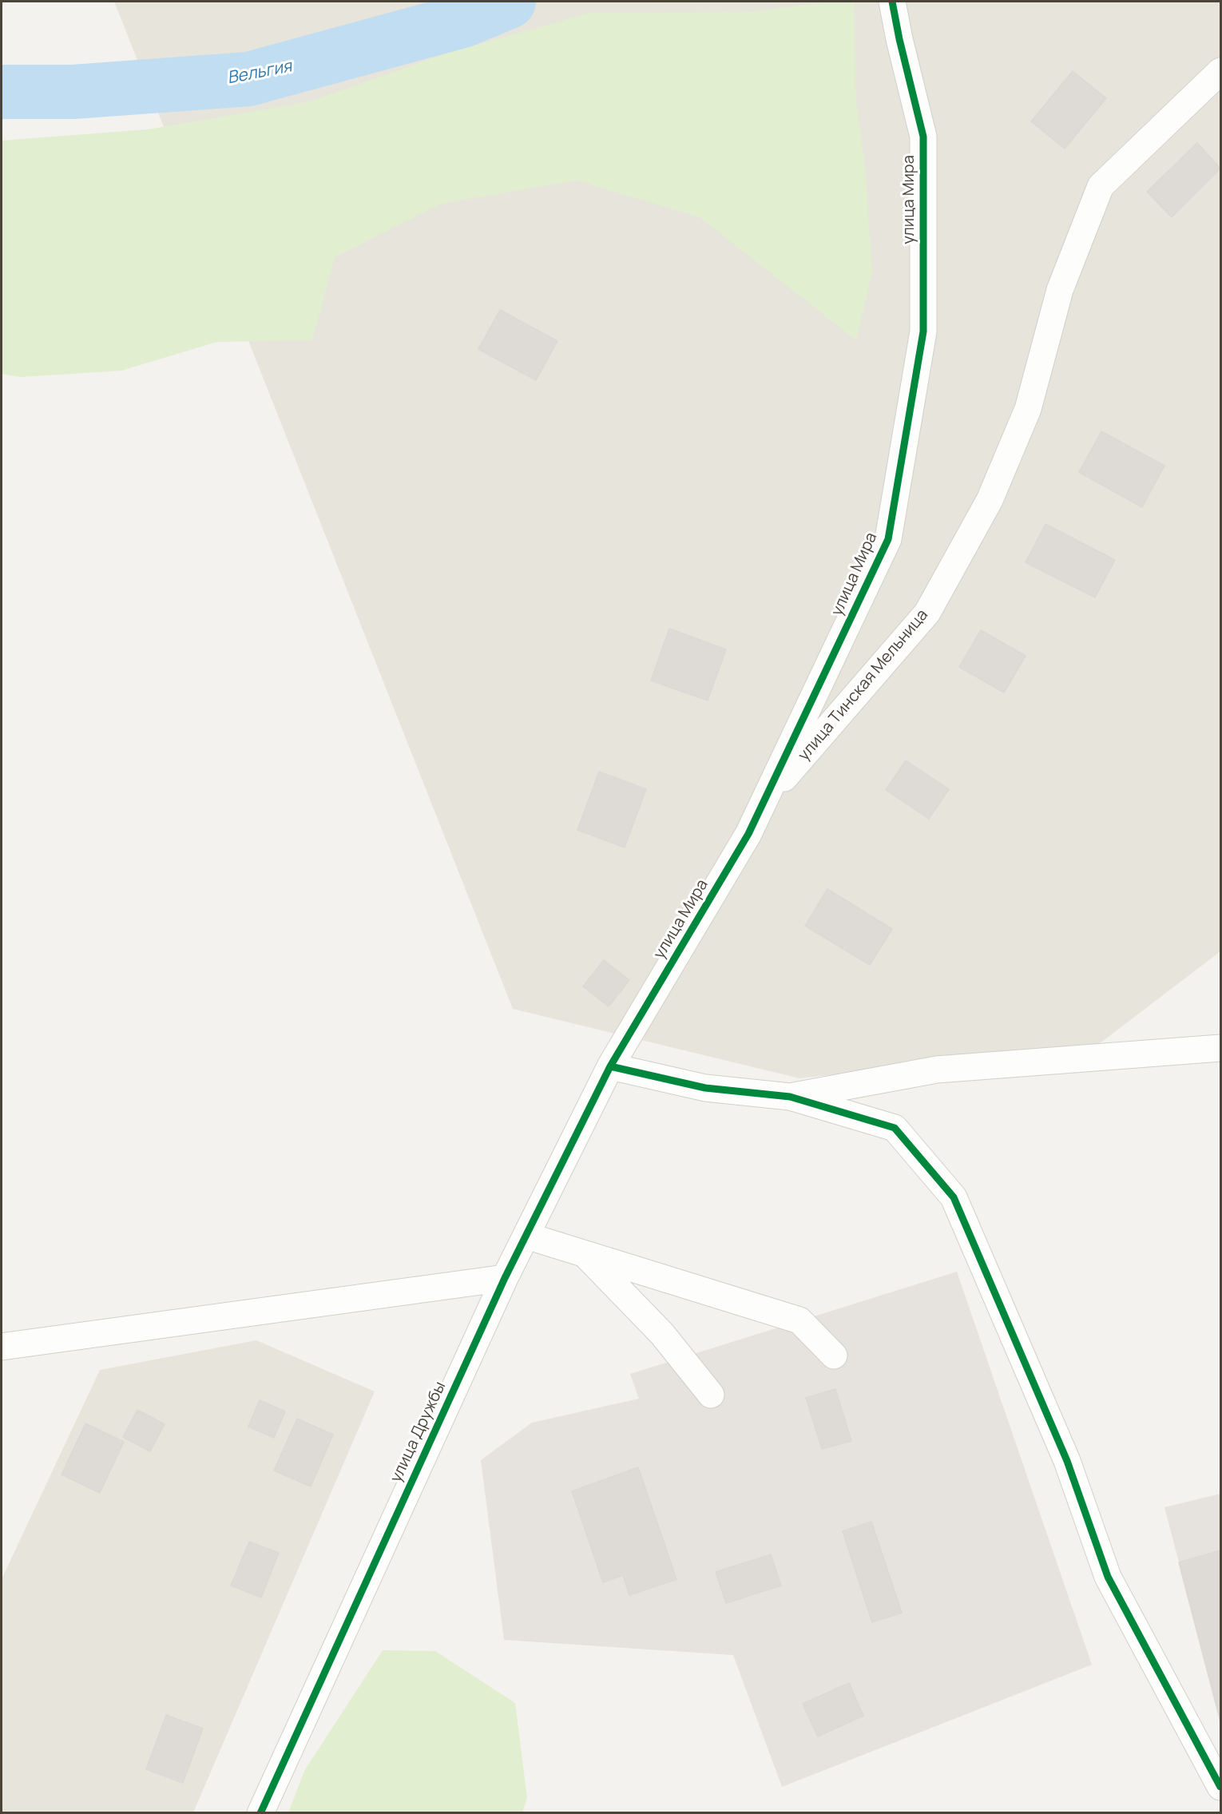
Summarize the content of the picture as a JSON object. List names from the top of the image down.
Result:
{
  "streets": {
    "street": ["улица Мира", "улица Тинская Мельница", "улица Дружбы"]
  },
  "crossings": [
    ["улица Мира", "улица Тинская Мельница"],
    ["улица Мира", "улица Дружбы"]
  ],
  "water": ["Вельгия"]
}
